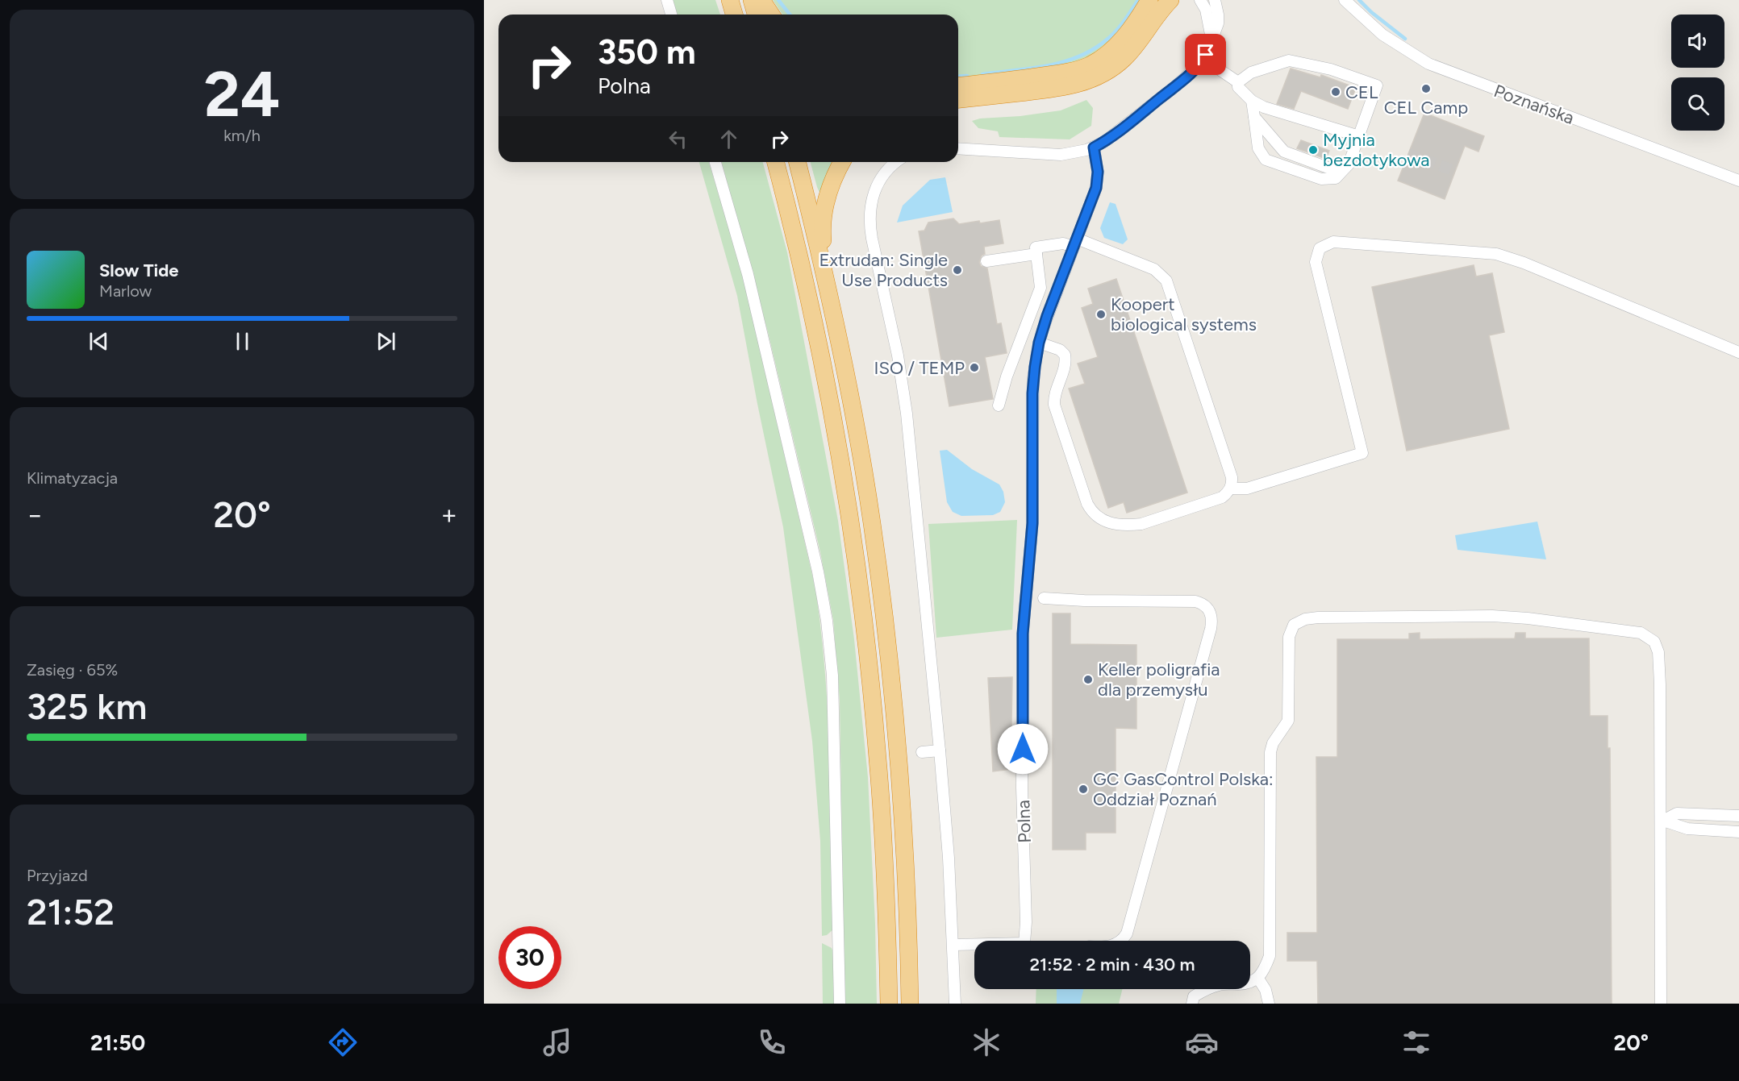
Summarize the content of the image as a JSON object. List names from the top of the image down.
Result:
{
  "streets": {
    "street": ["Poznańska", "Polna"]
  },
  "places": [
    "CEL Camp",
    "CEL",
    "Myjnia bezdotykowa",
    "Extrudan: Single Use Products",
    "Koopert biological systems",
    "ISO / TEMP",
    "Keller poligrafia dla przemysłu",
    "GC GasControl Polska: Oddział Poznań"
  ],
  "page": {
    "tile": [
      ["24", "km/h"],
      "Klimatyzacja",
      ["Zasięg · 65%", "325 km"],
      ["Przyjazd", "21:52"]
    ],
    "turn": ["350 m", "Polna"],
    "song": ["Slow Tide", "Marlow"],
    "heat": ["−", "20°", "+"],
    "limit": "30",
    "trip": "21:52 · 2 min · 430 m",
    "tabs": ["21:50", "20°"]
  }
}
